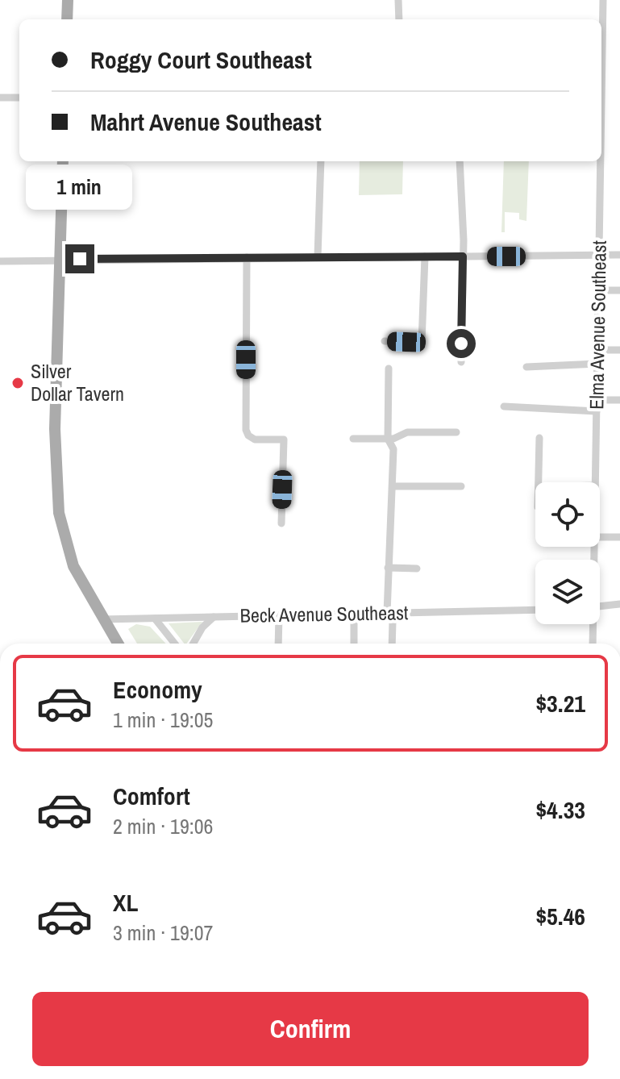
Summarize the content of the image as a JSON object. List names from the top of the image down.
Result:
{
  "streets": {
    "street": ["Elma Avenue Southeast", "Beck Avenue Southeast"]
  },
  "places": ["Silver Dollar Tavern"],
  "page": {
    "banner": ["Roggy Court Southeast", "Mahrt Avenue Southeast"],
    "bubble": "1 min",
    "list": [
      {
        "name": "Economy",
        "note": "1 min · 19:05",
        "value": "$3.21"
      },
      {
        "name": "Comfort",
        "note": "2 min · 19:06",
        "value": "$4.33"
      },
      {
        "name": "XL",
        "note": "3 min · 19:07",
        "value": "$5.46"
      }
    ],
    "buttons": "Confirm"
  }
}
